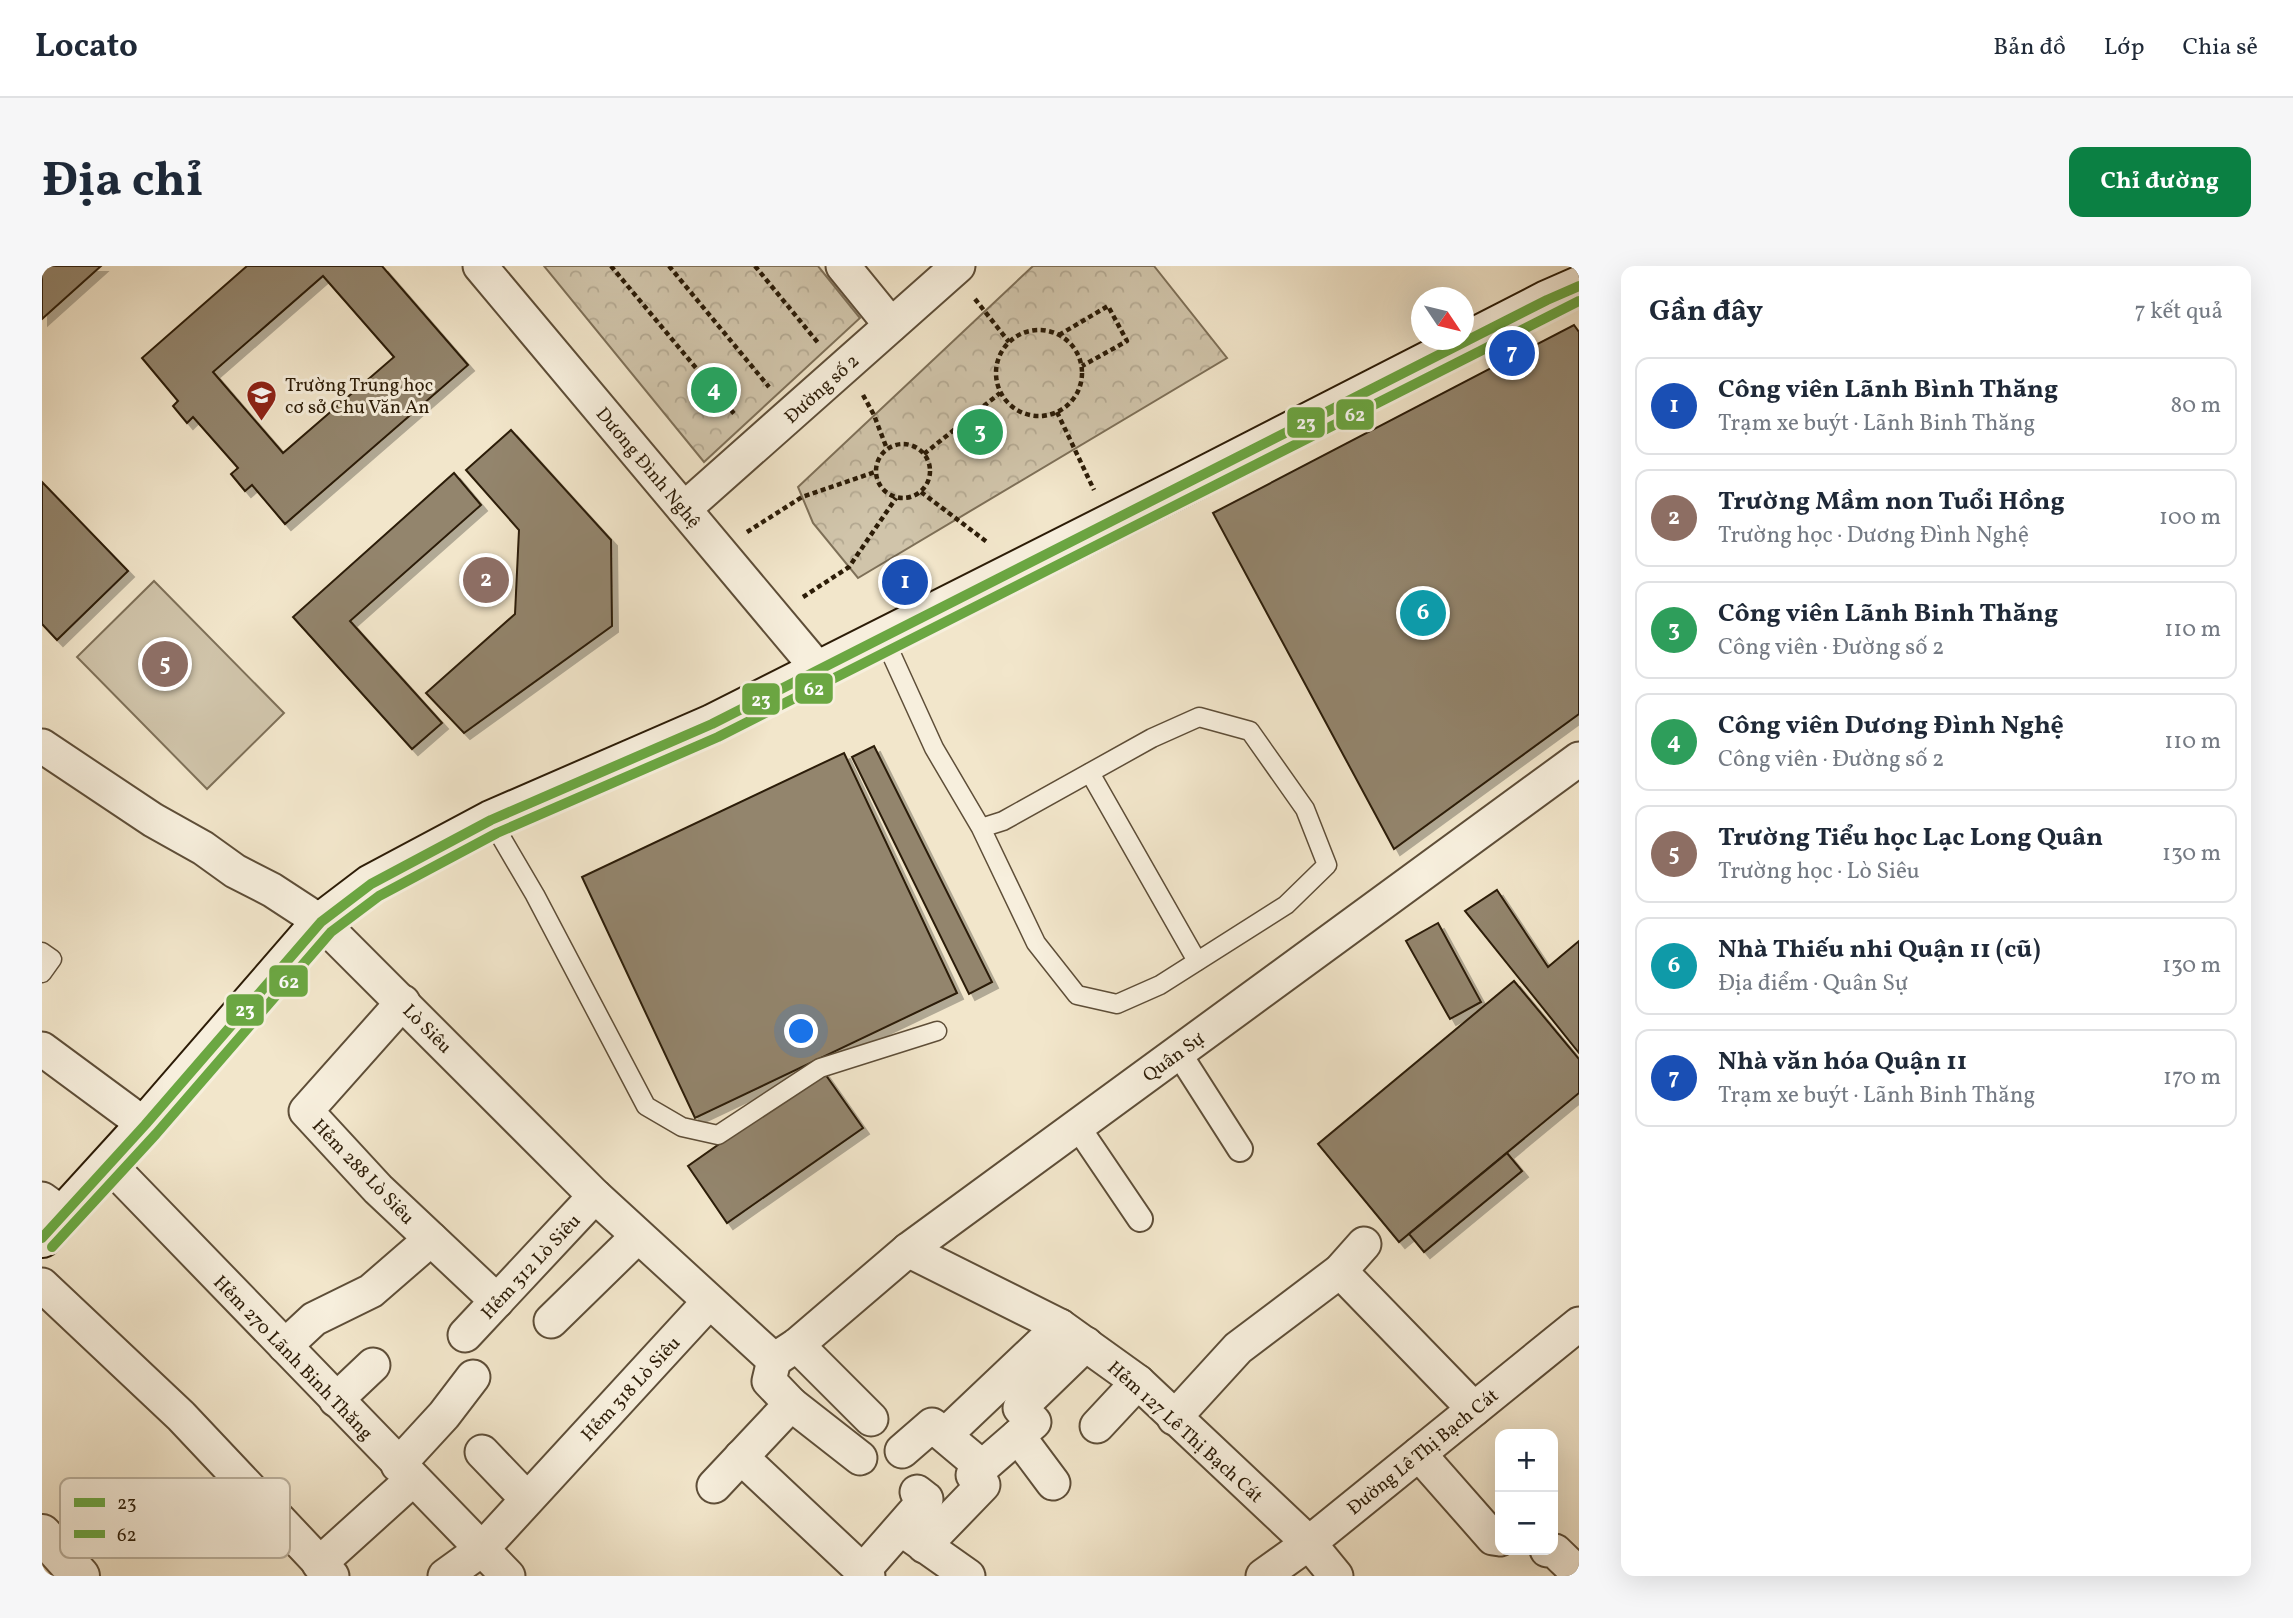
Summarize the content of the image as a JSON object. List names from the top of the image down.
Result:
{
  "streets": {
    "street": [
      "Đường số 2",
      "Dương Đình Nghệ",
      "Lò Siêu",
      "Quân Sự",
      "Hẻm 288 Lò Siêu",
      "Hẻm 312 Lò Siêu",
      "Hẻm 270 Lãnh Binh Thăng",
      "Hẻm 318 Lò Siêu",
      "Hẻm 127 Lê Thị Bạch Cát",
      "Đường Lê Thị Bạch Cát"
    ]
  },
  "crossings": [
    ["Đường số 2", "Dương Đình Nghệ"],
    ["Lò Siêu", "Quân Sự"],
    ["Lò Siêu", "Hẻm 288 Lò Siêu"],
    ["Lò Siêu", "Hẻm 312 Lò Siêu"],
    ["Lò Siêu", "Hẻm 318 Lò Siêu"],
    ["Quân Sự", "Hẻm 127 Lê Thị Bạch Cát"],
    ["Hẻm 288 Lò Siêu", "Hẻm 312 Lò Siêu"],
    ["Hẻm 270 Lãnh Binh Thăng", "Hẻm 318 Lò Siêu"],
    ["Hẻm 127 Lê Thị Bạch Cát", "Đường Lê Thị Bạch Cát"]
  ],
  "places": {
    "school or university": ["Trường Trung học cơ sở Chu Văn An"]
  },
  "lines": ["transit line 23", "transit line 62"],
  "legend": ["23", "62"],
  "north": "bottom right",
  "page": {
    "header": "Locato",
    "nav": ["Bản đồ", "Lớp", "Chia sẻ"],
    "buttons": "Chỉ đường",
    "title": "Địa chỉ",
    "heading": ["Gần đây", "7 kết quả"],
    "pins": [
      "7",
      "4",
      "3",
      "2",
      "1",
      "6",
      "5"
    ],
    "list": [
      {
        "mark": "1",
        "name": "Công viên Lãnh Bình Thăng",
        "note": "Trạm xe buýt · Lãnh Binh Thăng",
        "value": "80 m"
      },
      {
        "mark": "2",
        "name": "Trường Mầm non Tuổi Hồng",
        "note": "Trường học · Dương Đình Nghệ",
        "value": "100 m"
      },
      {
        "mark": "3",
        "name": "Công viên Lãnh Binh Thăng",
        "note": "Công viên · Đường số 2",
        "value": "110 m"
      },
      {
        "mark": "4",
        "name": "Công viên Dương Đình Nghệ",
        "note": "Công viên · Đường số 2",
        "value": "110 m"
      },
      {
        "mark": "5",
        "name": "Trường Tiểu học Lạc Long Quân",
        "note": "Trường học · Lò Siêu",
        "value": "130 m"
      },
      {
        "mark": "6",
        "name": "Nhà Thiếu nhi Quận 11 (cũ)",
        "note": "Địa điểm · Quân Sự",
        "value": "130 m"
      },
      {
        "mark": "7",
        "name": "Nhà văn hóa Quận 11",
        "note": "Trạm xe buýt · Lãnh Binh Thăng",
        "value": "170 m"
      }
    ],
    "map_buttons": ["+", "−"]
  }
}
